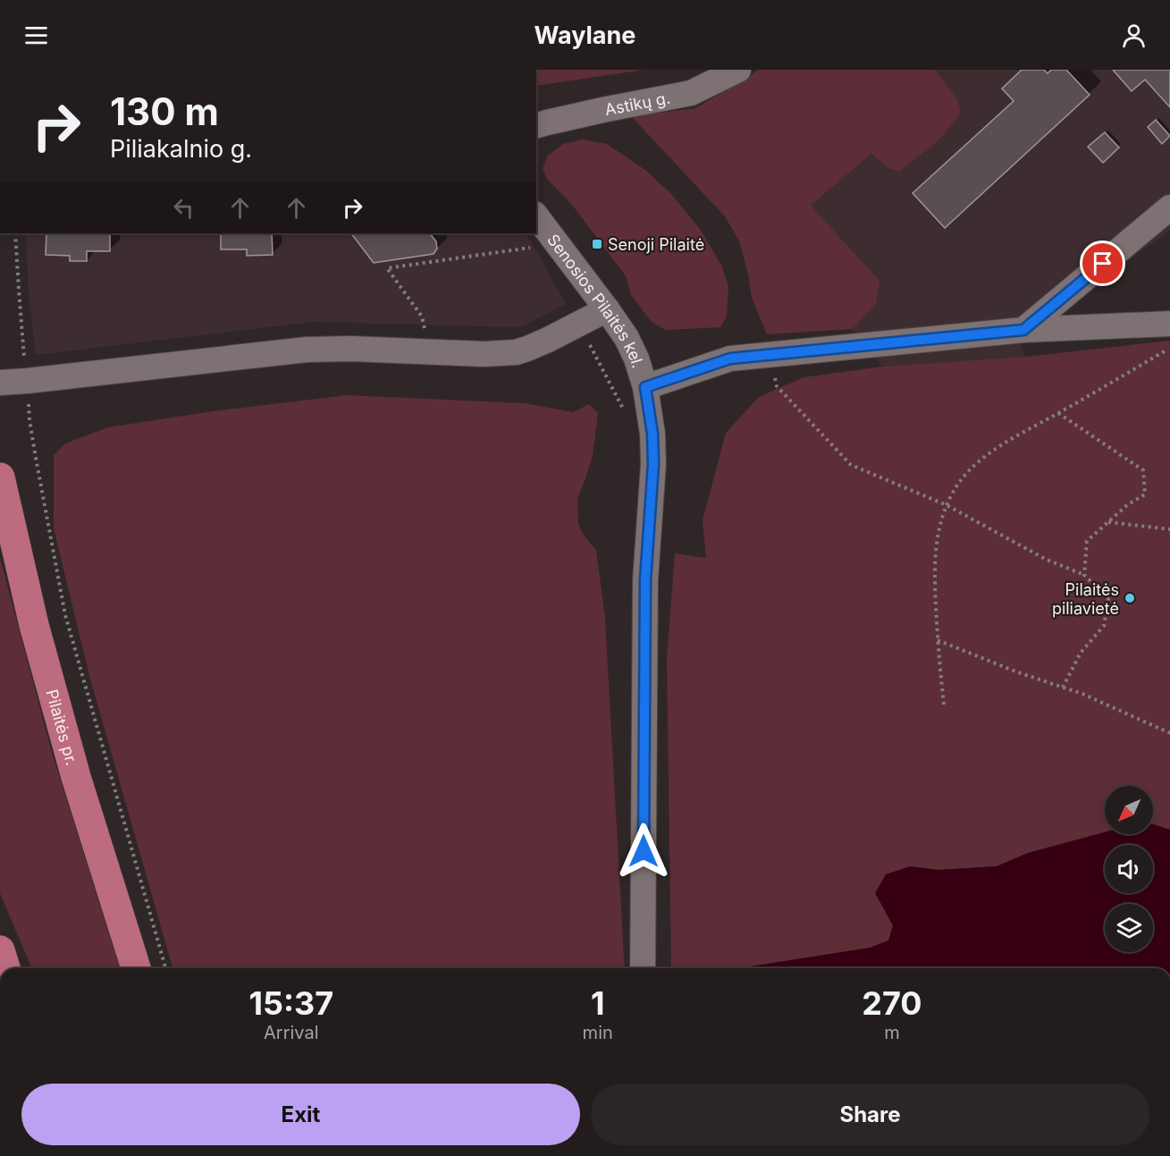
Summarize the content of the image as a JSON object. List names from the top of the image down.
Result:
{
  "streets": {
    "main road": ["Pilaitės pr."],
    "street": ["Astikų g.", "Senosios Pilaitės kel."]
  },
  "places": {
    "transit": ["Senoji Pilaitė"],
    "other": ["Pilaitės piliavietė"]
  },
  "north": "bottom left",
  "page": {
    "header": "Waylane",
    "turn": ["130 m", "Piliakalnio g."],
    "eta": [
      "15:37",
      "Arrival",
      "1",
      "min",
      "270",
      "m"
    ],
    "buttons": ["Exit", "Share"]
  }
}
